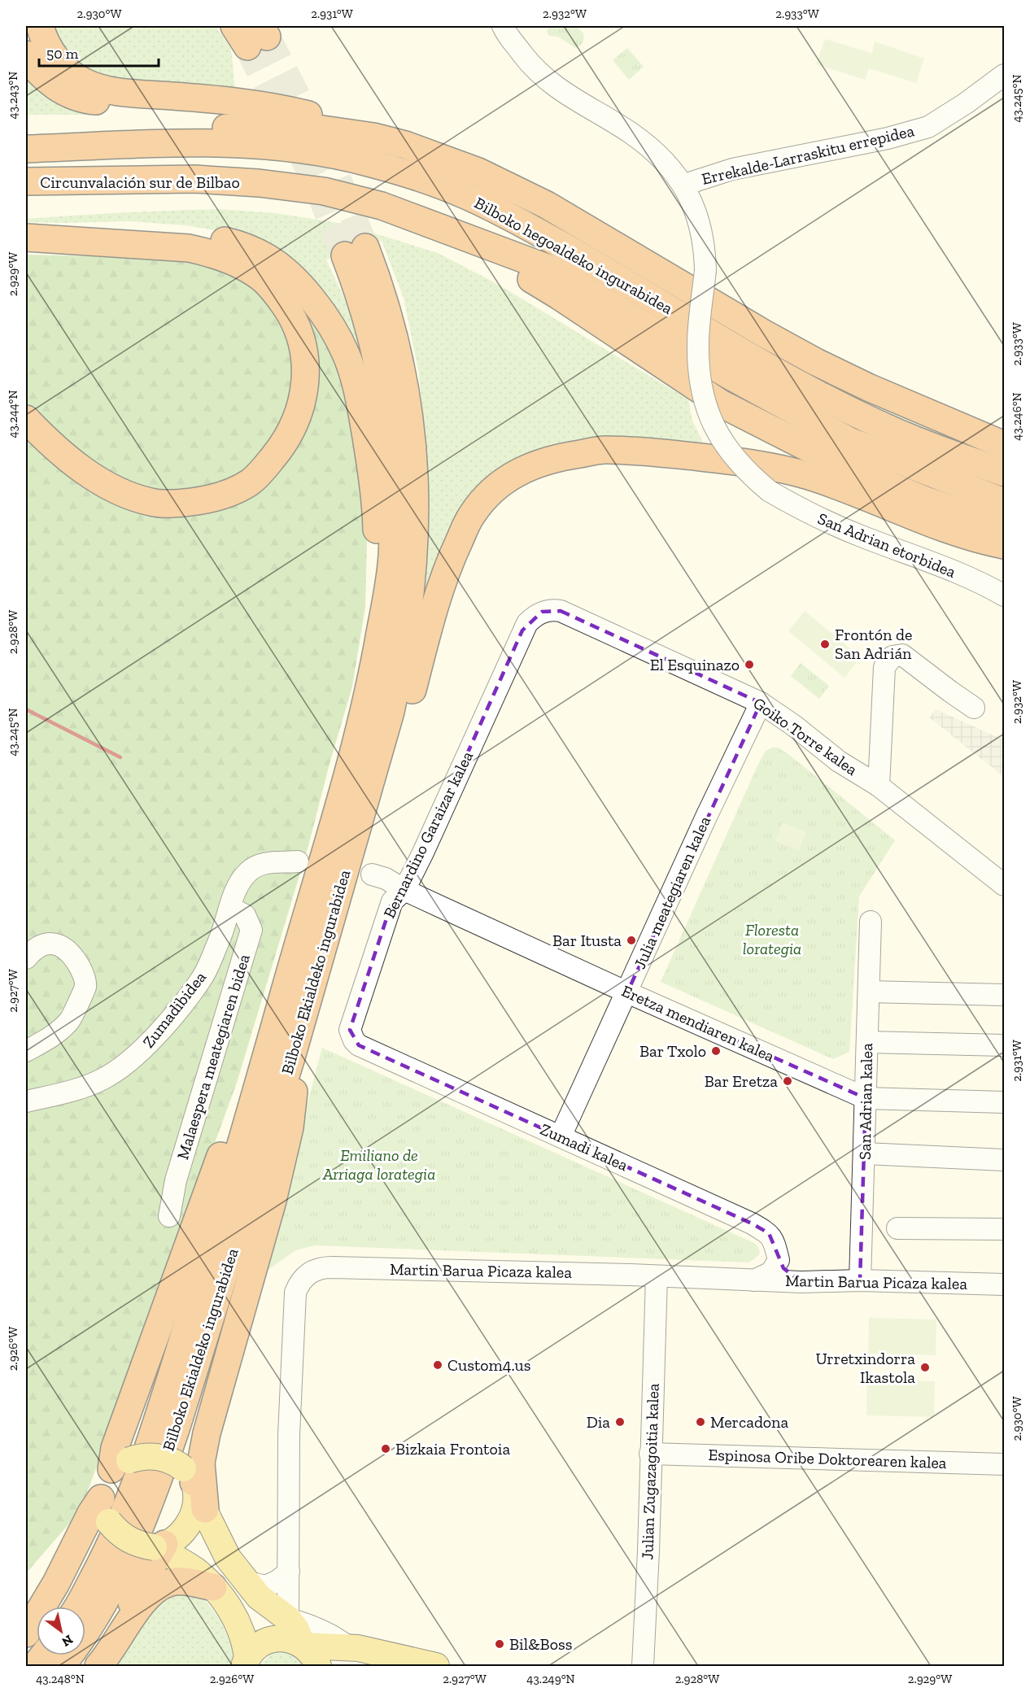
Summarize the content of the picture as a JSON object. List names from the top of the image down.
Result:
{
  "streets": {
    "highway": ["Circunvalación sur de Bilbao", "Bilboko hegoaldeko ingurabidea", "Bilboko Ekialdeko ingurabidea"],
    "street": [
      "Errekalde-Larraskitu errepidea",
      "San Adrian etorbidea",
      "Goiko Torre kalea",
      "Bernardino Garaizar kalea",
      "Julia meategiaren kalea",
      "Zumadibidea",
      "Eretza mendiaren kalea",
      "Malaespera meategiaren bidea",
      "San Adrian kalea",
      "Zumadi kalea",
      "Martin Barua Picaza kalea",
      "Espinosa Oribe Doktorearen kalea",
      "Julian Zugazagoitia kalea"
    ]
  },
  "crossings": [
    ["Errekalde-Larraskitu errepidea", "San Adrian etorbidea"],
    ["Circunvalación sur de Bilbao", "Bilboko hegoaldeko ingurabidea"],
    ["Goiko Torre kalea", "Bernardino Garaizar kalea"],
    ["Goiko Torre kalea", "Julia meategiaren kalea"],
    ["Bernardino Garaizar kalea", "Eretza mendiaren kalea"],
    ["Bernardino Garaizar kalea", "Zumadi kalea"],
    ["Julia meategiaren kalea", "Eretza mendiaren kalea"],
    ["Julia meategiaren kalea", "Zumadi kalea"],
    ["Zumadibidea", "Malaespera meategiaren bidea"],
    ["Eretza mendiaren kalea", "San Adrian kalea"],
    ["San Adrian kalea", "Martin Barua Picaza kalea"],
    ["Martin Barua Picaza kalea", "Julian Zugazagoitia kalea"],
    ["Espinosa Oribe Doktorearen kalea", "Julian Zugazagoitia kalea"]
  ],
  "parks": ["Floresta lorategia", "Emiliano de Arriaga lorategia"],
  "places": [
    "Frontón de San Adrián",
    "El Esquinazo",
    "Bar Itusta",
    "Bar Txolo",
    "Bar Eretza",
    "Custom4.us",
    "Urretxindorra Ikastola",
    "Dia",
    "Mercadona",
    "Bizkaia Frontoia",
    "Bil&Boss"
  ],
  "scale_bar": "50 m",
  "north": "bottom right",
  "coordinates": [
    "2.930°W",
    "2.931°W",
    "2.932°W",
    "2.933°W",
    "43.243°N",
    "43.245°N",
    "2.929°W",
    "43.244°N",
    "43.246°N",
    "2.928°W",
    "2.927°W",
    "2.926°W",
    "43.248°N",
    "43.249°N"
  ]
}
